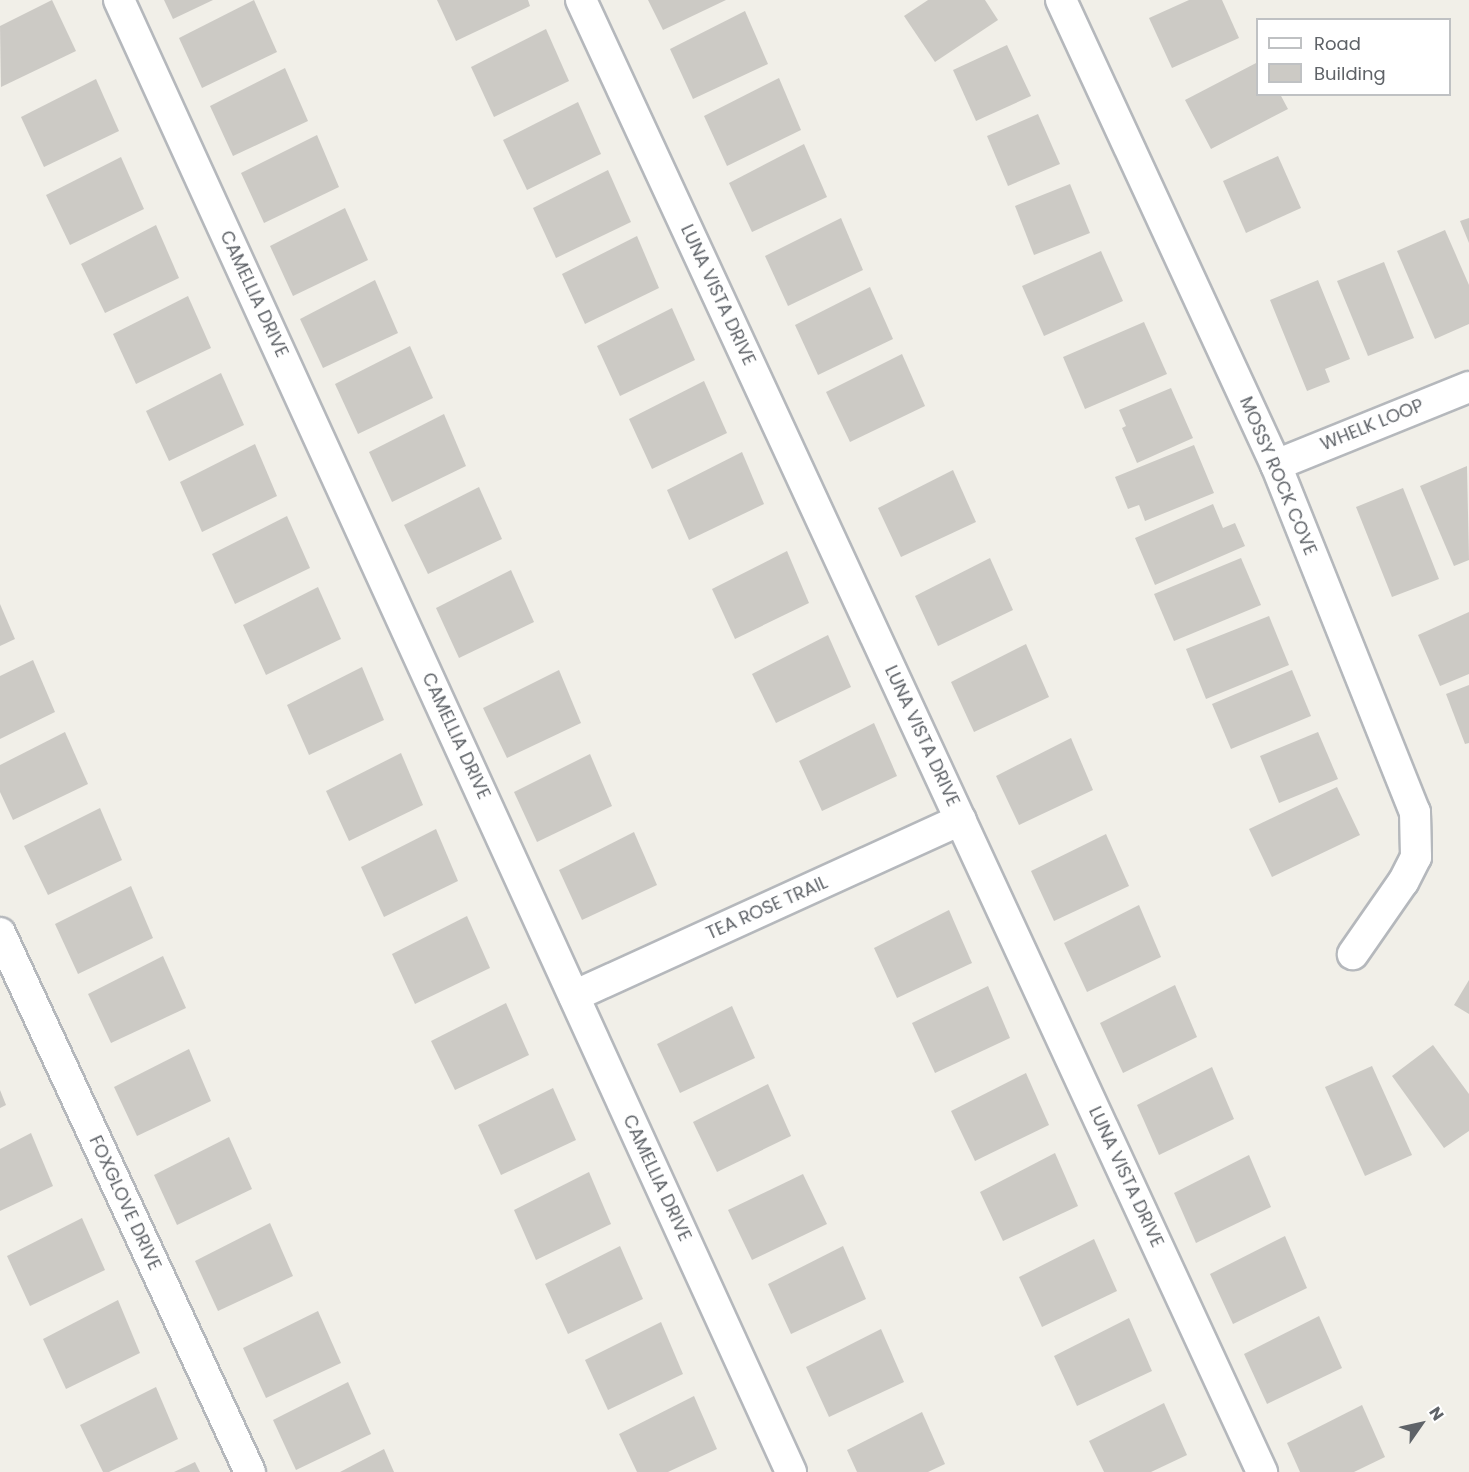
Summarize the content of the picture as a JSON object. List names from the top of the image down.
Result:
{
  "streets": {
    "street": [
      "CAMELLIA DRIVE",
      "LUNA VISTA DRIVE",
      "WHELK LOOP",
      "MOSSY ROCK COVE",
      "TEA ROSE TRAIL",
      "FOXGLOVE DRIVE"
    ]
  },
  "crossings": [
    ["CAMELLIA DRIVE", "TEA ROSE TRAIL"],
    ["LUNA VISTA DRIVE", "TEA ROSE TRAIL"],
    ["WHELK LOOP", "MOSSY ROCK COVE"]
  ],
  "legend": ["Road", "Building"],
  "north": "top right"
}
